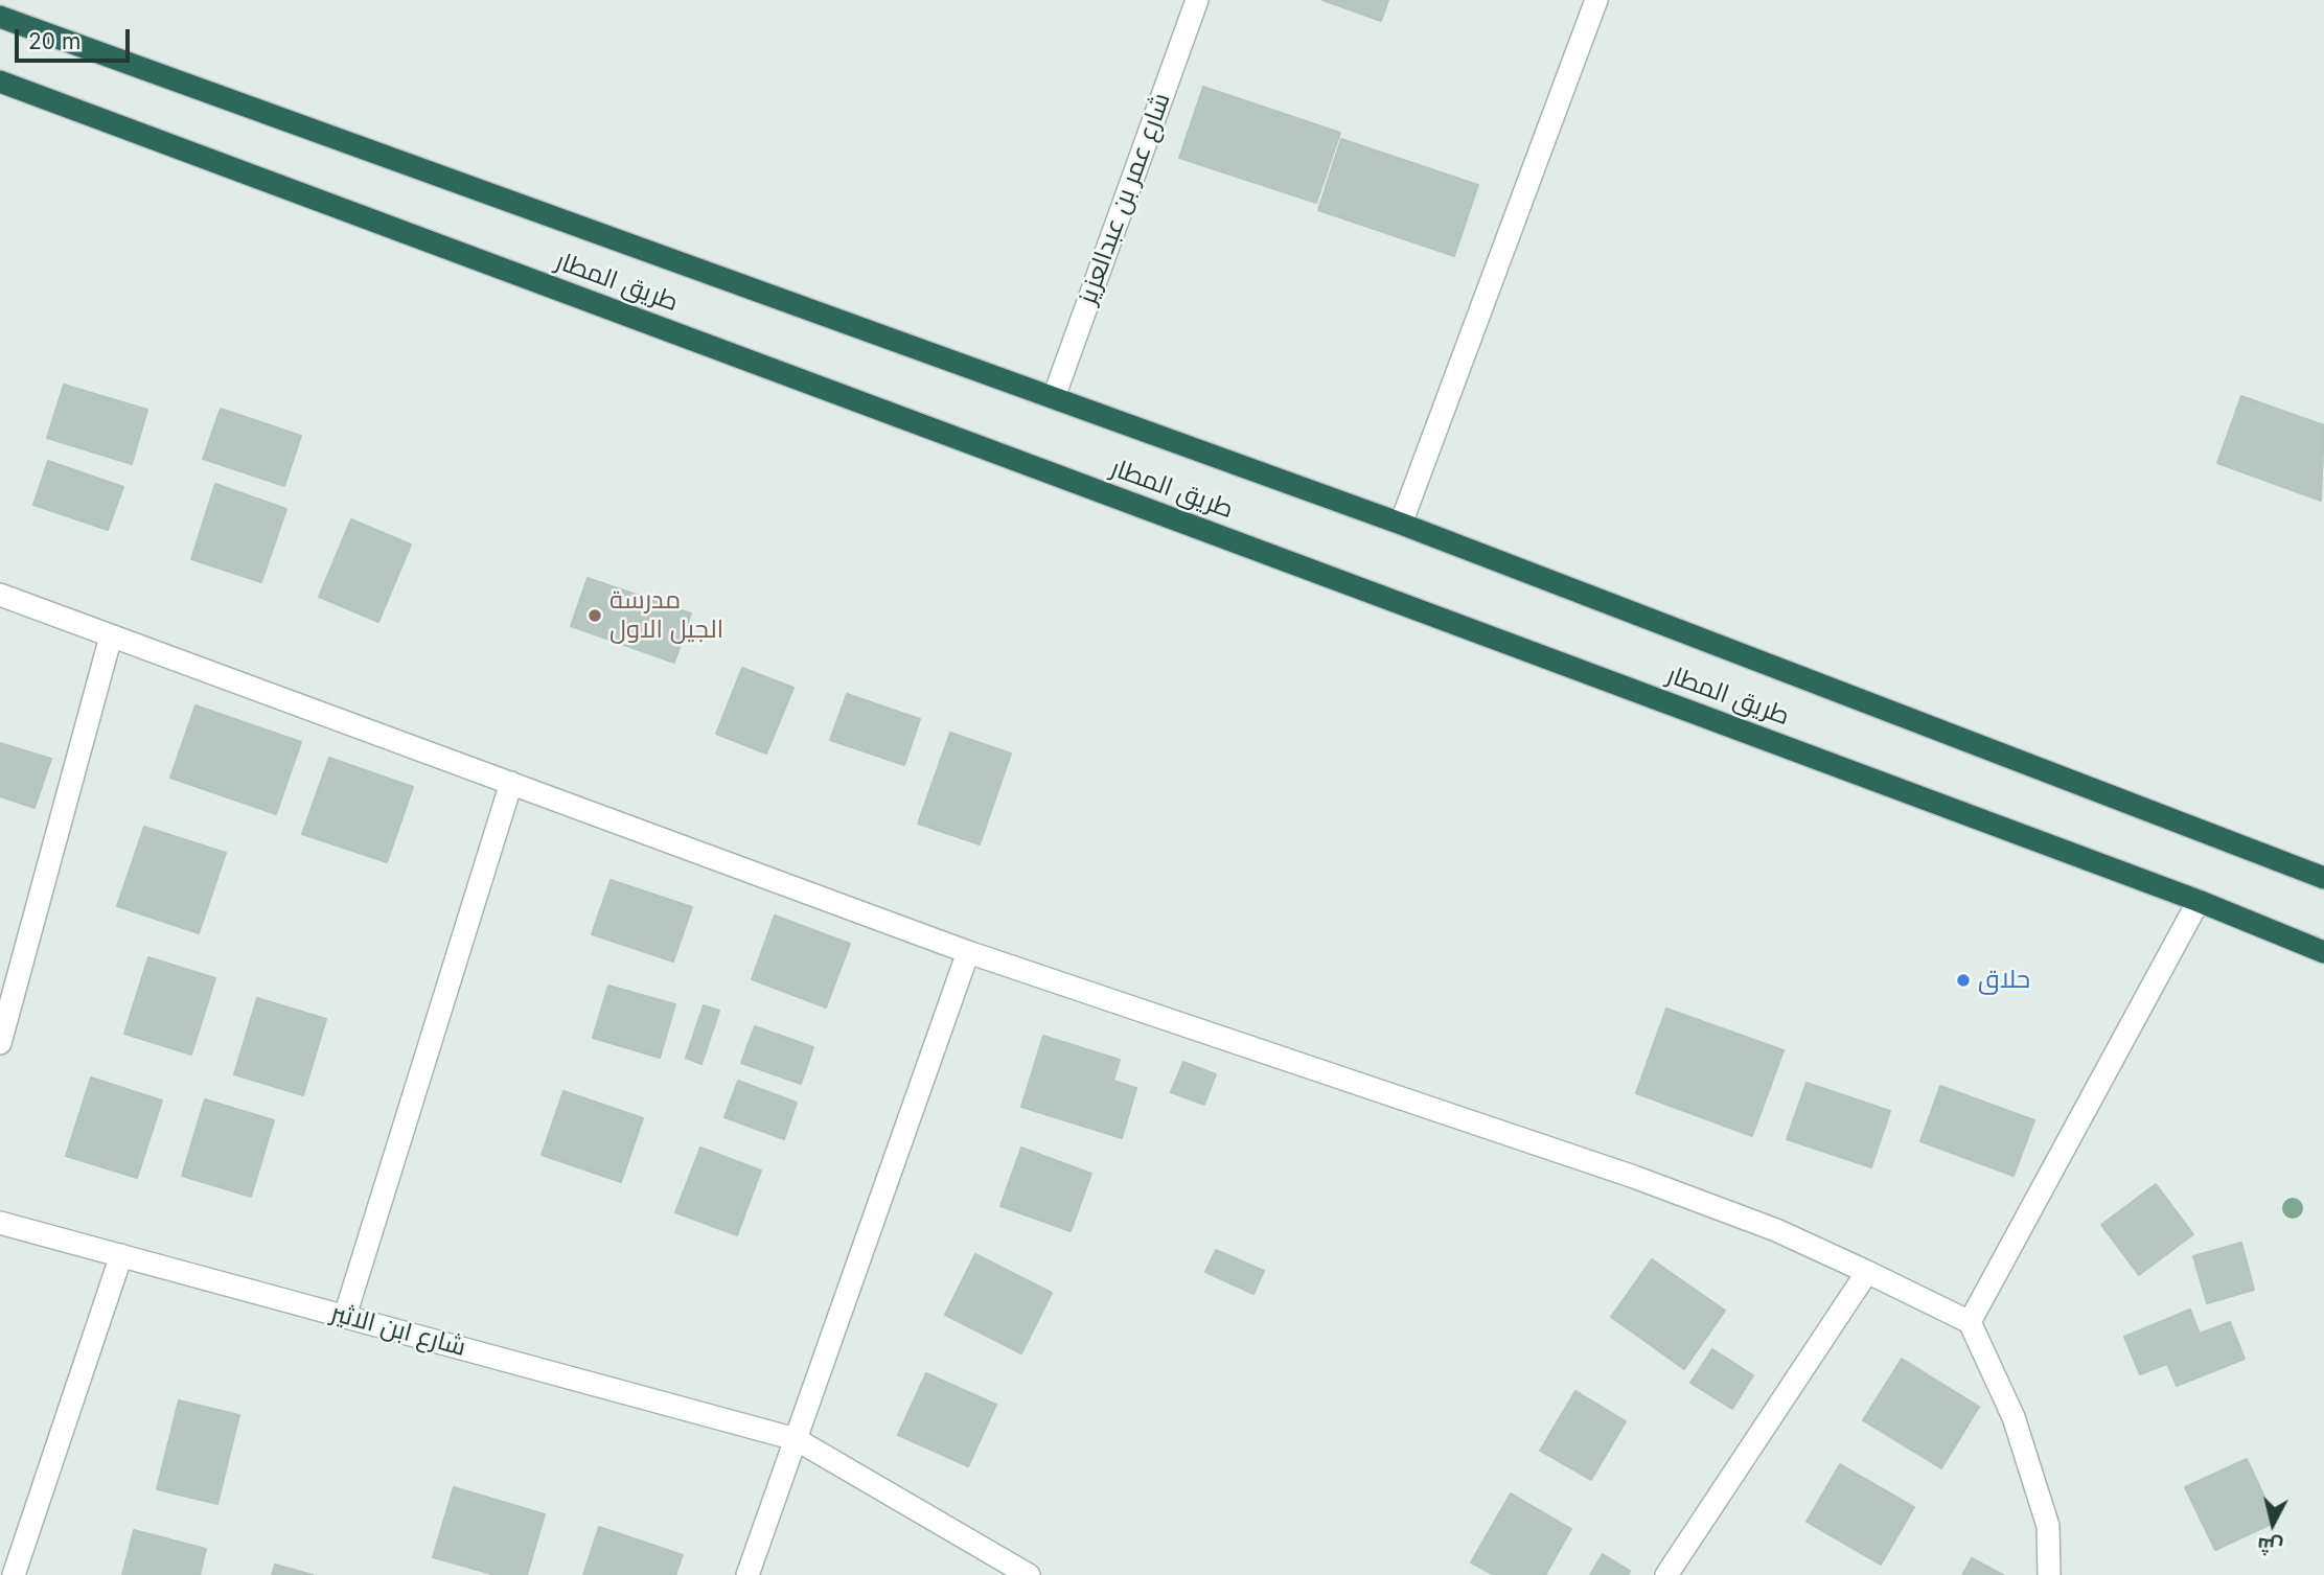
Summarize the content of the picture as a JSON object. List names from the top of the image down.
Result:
{
  "streets": {
    "highway": ["طريق المطار"],
    "street": ["شارع عمر بن عبدالعزيز", "شارع ابن الاثير"]
  },
  "crossings": [
    ["شارع عمر بن عبدالعزيز", "طريق المطار"]
  ],
  "places": ["مدرسة الجيل الاول", "حلاق"],
  "scale_bar": "20 m",
  "north": "bottom"
}
